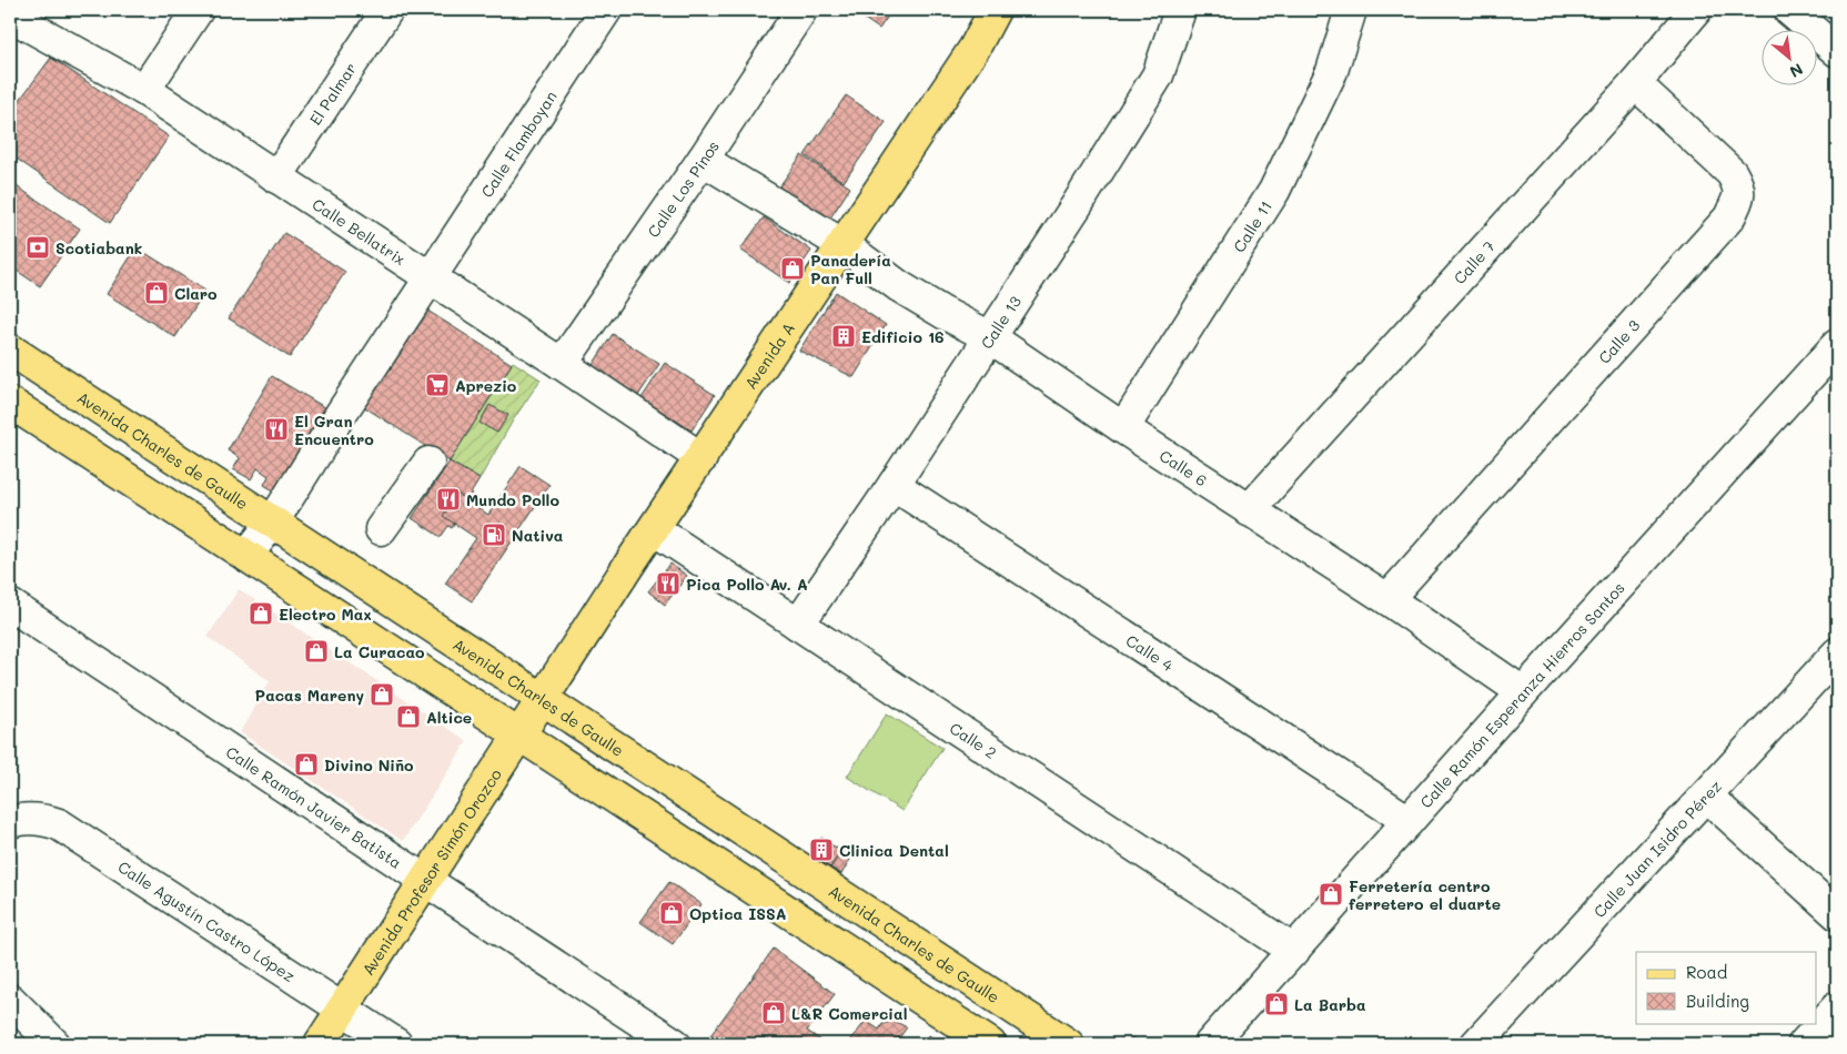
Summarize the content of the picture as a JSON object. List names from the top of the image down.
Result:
{
  "streets": {
    "main road": ["Avenida A", "Avenida Charles de Gaulle", "Avenida Profesor Simón Orozco"],
    "street": [
      "El Palmar",
      "Calle Flamboyan",
      "Calle Los Pinos",
      "Calle 11",
      "Calle Bellatrix",
      "Calle 7",
      "Calle 13",
      "Calle 3",
      "Calle 6",
      "Calle 4",
      "Calle Ramón Esperanza Hierros Santos",
      "Calle 2",
      "Calle Ramón Javier Batista",
      "Calle Juan Isidro Pérez",
      "Calle Agustín Castro López"
    ]
  },
  "crossings": [
    ["El Palmar", "Calle Bellatrix"],
    ["Calle Flamboyan", "Calle Bellatrix"],
    ["Calle Flamboyan", "Avenida Charles de Gaulle"],
    ["Calle Los Pinos", "Calle Bellatrix"],
    ["Calle Los Pinos", "Calle 6"],
    ["Calle 11", "Calle 6"],
    ["Calle Bellatrix", "Avenida A"],
    ["Calle 7", "Calle 3"],
    ["Calle 7", "Calle 6"],
    ["Calle 13", "Calle 6"],
    ["Calle 13", "Calle 4"],
    ["Calle 13", "Calle 2"],
    ["Calle 3", "Calle 6"],
    ["Avenida A", "Avenida Charles de Gaulle"],
    ["Avenida A", "Calle 6"],
    ["Avenida A", "Calle 2"],
    ["Avenida A", "Avenida Profesor Simón Orozco"],
    ["Avenida Charles de Gaulle", "Avenida Profesor Simón Orozco"],
    ["Calle 6", "Calle Ramón Esperanza Hierros Santos"],
    ["Calle 4", "Calle Ramón Esperanza Hierros Santos"],
    ["Calle Ramón Esperanza Hierros Santos", "Calle 2"],
    ["Calle Ramón Javier Batista", "Avenida Profesor Simón Orozco"],
    ["Avenida Profesor Simón Orozco", "Calle Agustín Castro López"]
  ],
  "places": {
    "bank": ["Scotiabank"],
    "shop": [
      "Panadería Pan Full",
      "Claro",
      "Electro Max",
      "La Curacao",
      "Pacas Mareny",
      "Altice",
      "Divino Niño",
      "Ferretería centro ferretero el duarte",
      "Optica ISSA",
      "La Barba",
      "L&R Comercial"
    ],
    "building": ["Edificio 16", "Clinica Dental"],
    "supermarket": ["Aprezio"],
    "restaurant": ["El Gran Encuentro", "Mundo Pollo", "Pica Pollo Av. A"],
    "fuel station": ["Nativa"]
  },
  "legend": ["Road", "Building"],
  "north": "bottom right"
}
